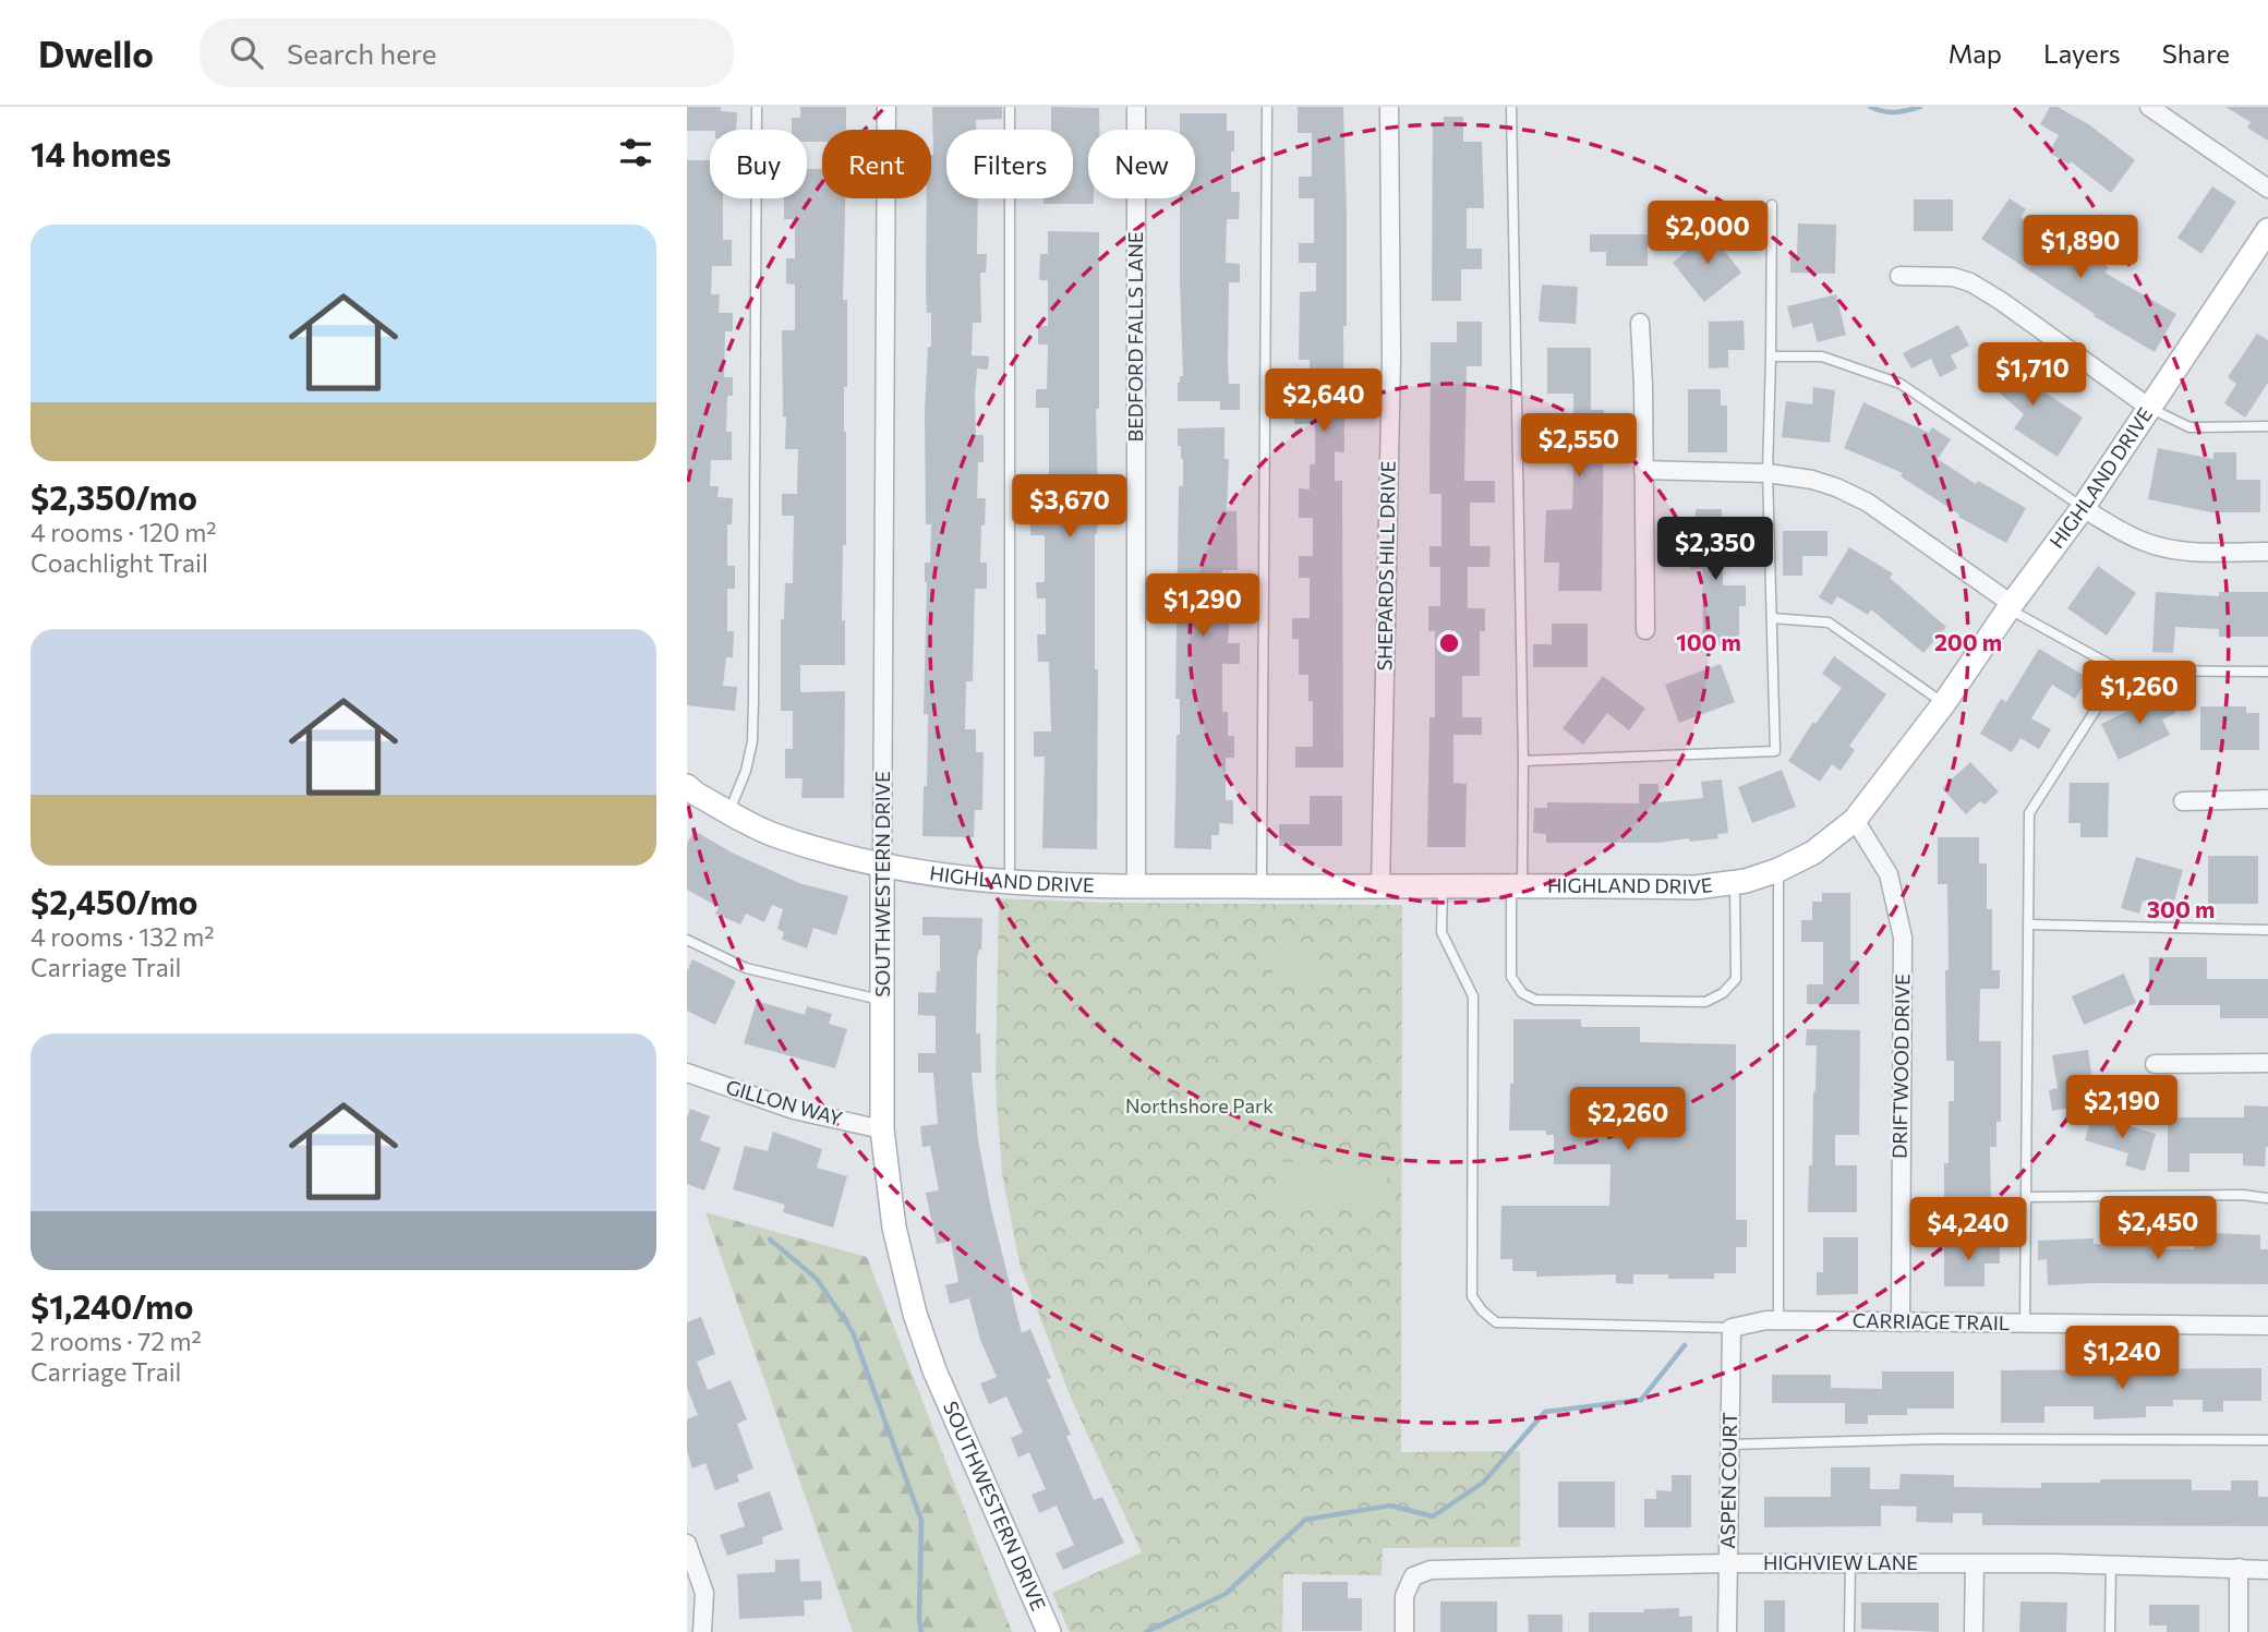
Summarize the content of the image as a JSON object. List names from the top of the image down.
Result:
{
  "streets": {
    "street": [
      "BEDFORD FALLS LANE",
      "HIGHLAND DRIVE",
      "SHEPARDS HILL DRIVE",
      "SOUTHWESTERN DRIVE",
      "DRIFTWOOD DRIVE",
      "GILLON WAY",
      "CARRIAGE TRAIL",
      "ASPEN COURT",
      "HIGHVIEW LANE"
    ]
  },
  "crossings": [
    ["BEDFORD FALLS LANE", "HIGHLAND DRIVE"],
    ["HIGHLAND DRIVE", "SHEPARDS HILL DRIVE"],
    ["HIGHLAND DRIVE", "SOUTHWESTERN DRIVE"],
    ["HIGHLAND DRIVE", "DRIFTWOOD DRIVE"],
    ["SOUTHWESTERN DRIVE", "GILLON WAY"],
    ["DRIFTWOOD DRIVE", "CARRIAGE TRAIL"],
    ["CARRIAGE TRAIL", "ASPEN COURT"],
    ["ASPEN COURT", "HIGHVIEW LANE"]
  ],
  "parks": ["Northshore Park"],
  "page": {
    "header": "Dwello",
    "search": "Search here",
    "nav": ["Map", "Layers", "Share"],
    "heading": "14 homes",
    "chip": [
      "Buy",
      "Rent",
      "Filters",
      "New"
    ],
    "list": [
      {
        "name": "$2,350/mo",
        "note": "4 rooms · 120 m² · Coachlight Trail"
      },
      {
        "name": "$2,450/mo",
        "note": "4 rooms · 132 m² · Carriage Trail"
      },
      {
        "name": "$1,240/mo",
        "note": "2 rooms · 72 m² · Carriage Trail"
      }
    ],
    "price": [
      "$2,000",
      "$1,890",
      "$1,710",
      "$2,640",
      "$2,550",
      "$3,670",
      "$2,350",
      "$1,290",
      "$1,260",
      "$2,190",
      "$2,260",
      "$2,450",
      "$4,240",
      "$1,240"
    ]
  },
  "rings": ["100 m", "200 m", "300 m"]
}
